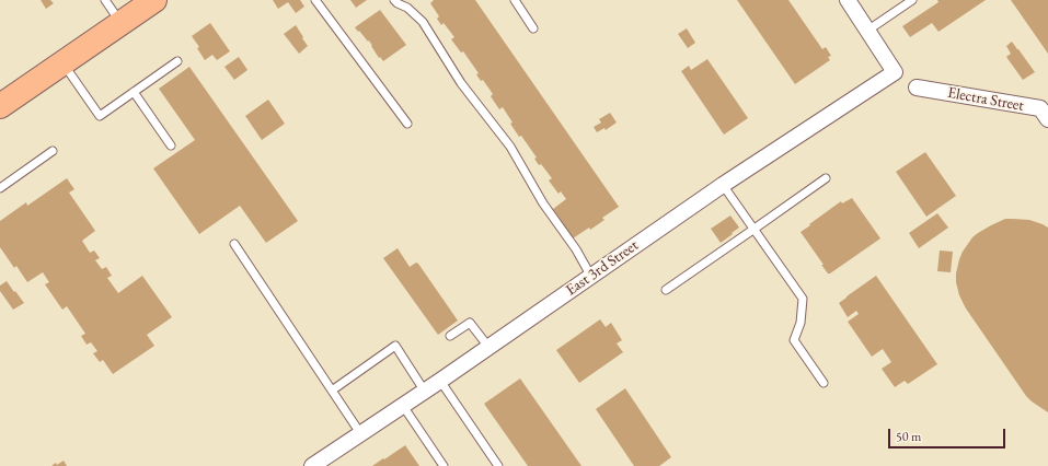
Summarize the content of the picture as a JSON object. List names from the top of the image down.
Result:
{
  "streets": {
    "street": ["Electra Street", "East 3rd Street"]
  },
  "scale_bar": "50 m"
}
